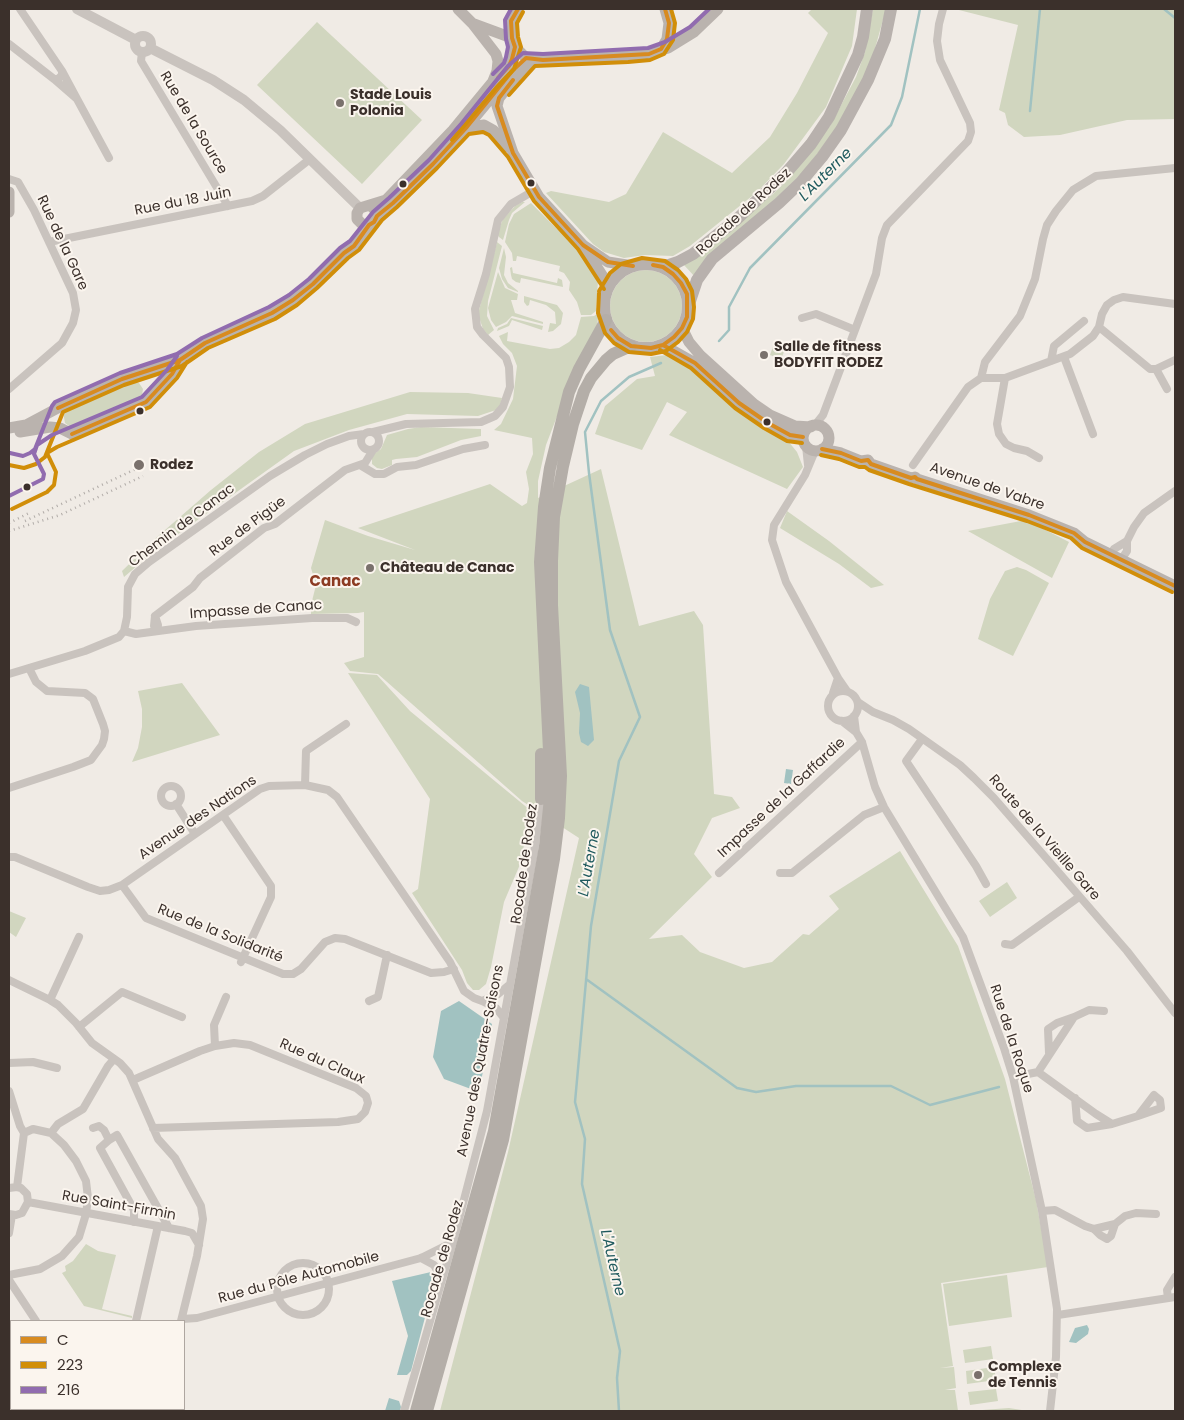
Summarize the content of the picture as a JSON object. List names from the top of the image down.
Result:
{
  "streets": {
    "highway": ["Rocade de Rodez"],
    "main road": ["Avenue de Vabre"],
    "street": [
      "Rue de la Source",
      "Rue du 18 Juin",
      "Rue de la Gare",
      "Chemin de Canac",
      "Rue de Pigüe",
      "Impasse de Canac",
      "Impasse de la Gaffardie",
      "Avenue des Nations",
      "Route de la Vieille Gare",
      "Rue de la Solidarité",
      "Rue de la Roque",
      "Avenue des Quatre-Saisons",
      "Rue du Claux",
      "Rue Saint-Firmin",
      "Rue du Pôle Automobile"
    ]
  },
  "crossings": [
    ["Rue de la Source", "Rue du 18 Juin"],
    ["Rue du 18 Juin", "Rue de la Gare"],
    ["Rocade de Rodez", "Avenue de Vabre"],
    ["Rue de Pigüe", "Impasse de Canac"],
    ["Impasse de la Gaffardie", "Rue de la Roque"],
    ["Avenue des Nations", "Rue de la Solidarité"],
    ["Avenue des Nations", "Avenue des Quatre-Saisons"],
    ["Route de la Vieille Gare", "Rue de la Roque"],
    ["Avenue des Quatre-Saisons", "Rue du Pôle Automobile"]
  ],
  "districts": ["Canac"],
  "water": ["L'Auterne"],
  "places": [
    "Stade Louis Polonia",
    "Salle de fitness BODYFIT RODEZ",
    "Rodez",
    "Château de Canac",
    "Complexe de Tennis"
  ],
  "lines": ["transit line C", "transit line 223", "transit line 216"],
  "legend": ["C", "223", "216"]
}
